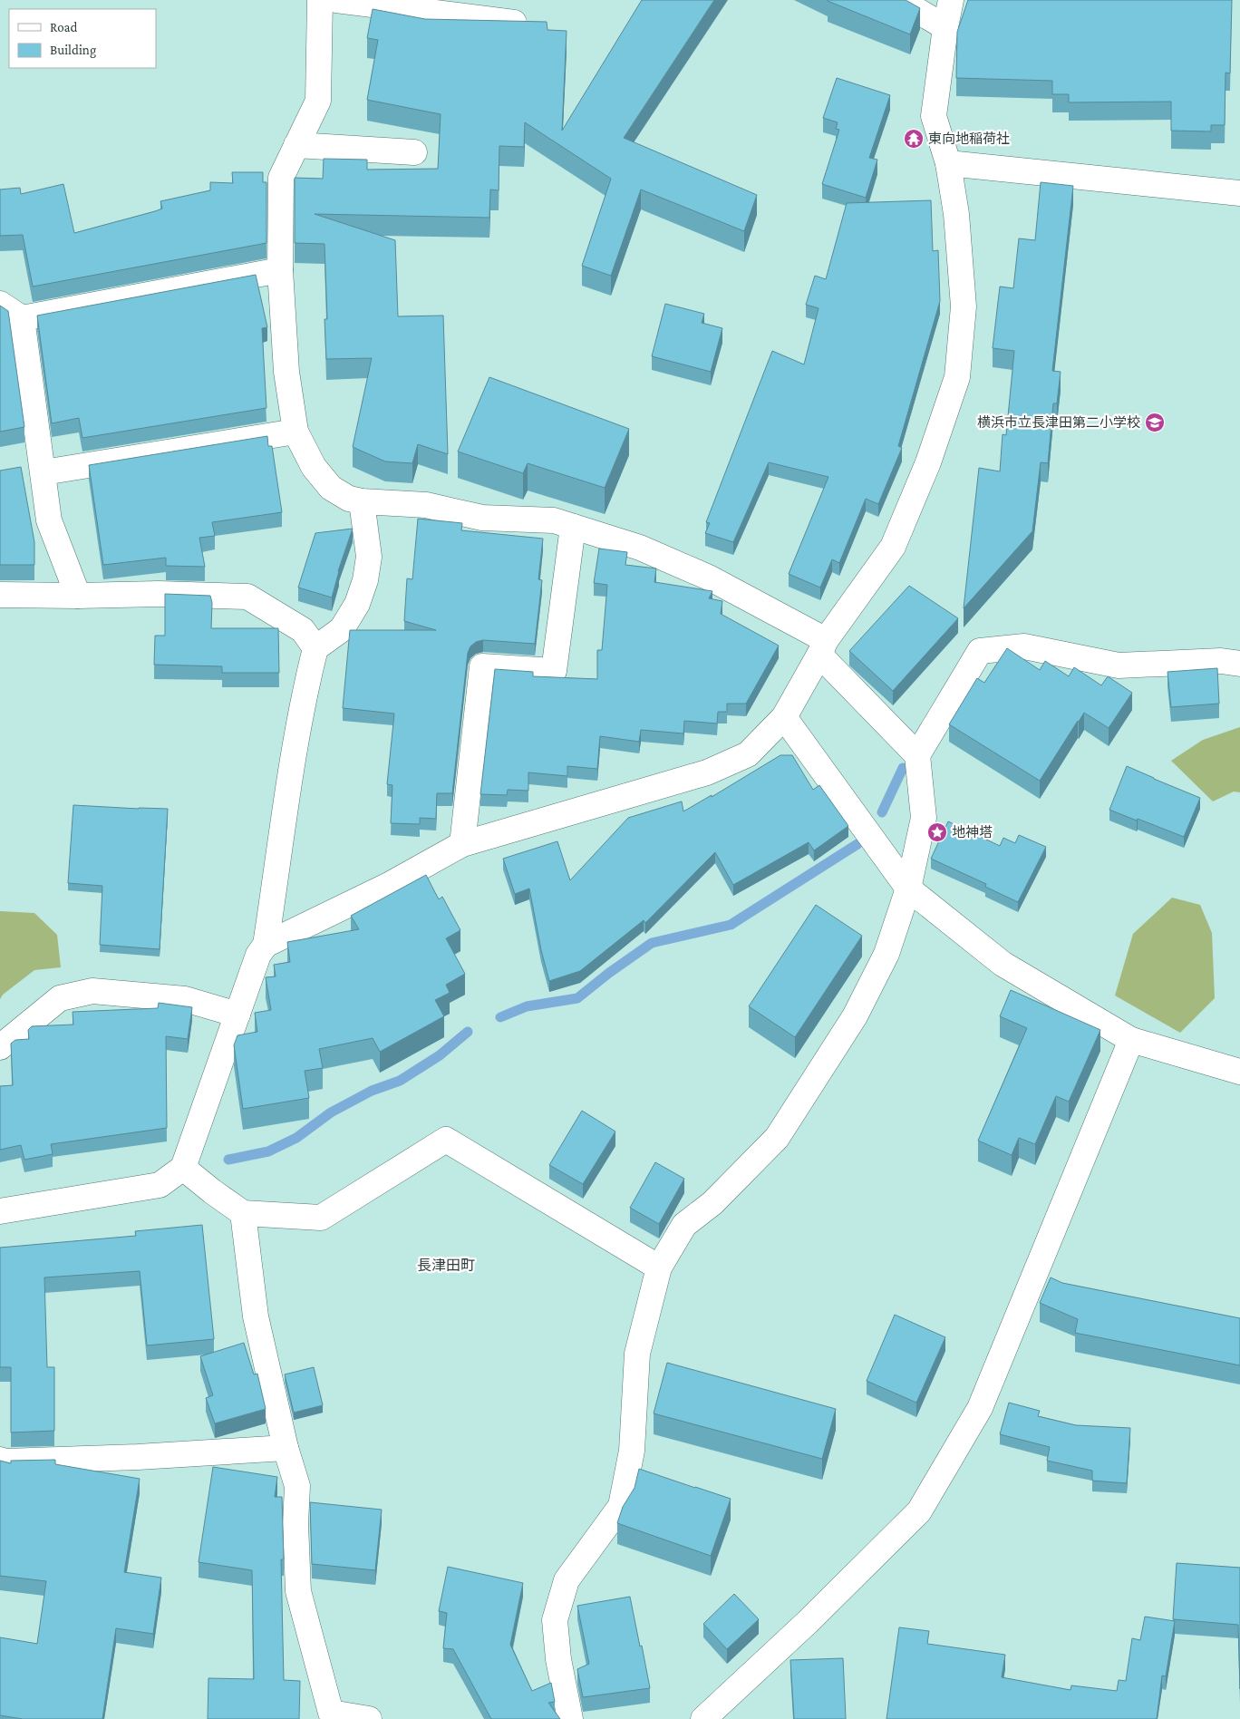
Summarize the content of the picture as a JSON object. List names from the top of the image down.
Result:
{
  "districts": ["長津田町"],
  "places": {
    "temple": ["東向地稲荷社"],
    "school or university": ["横浜市立長津田第二小学校"],
    "place": ["地神塔"]
  },
  "legend": ["Road", "Building"]
}
